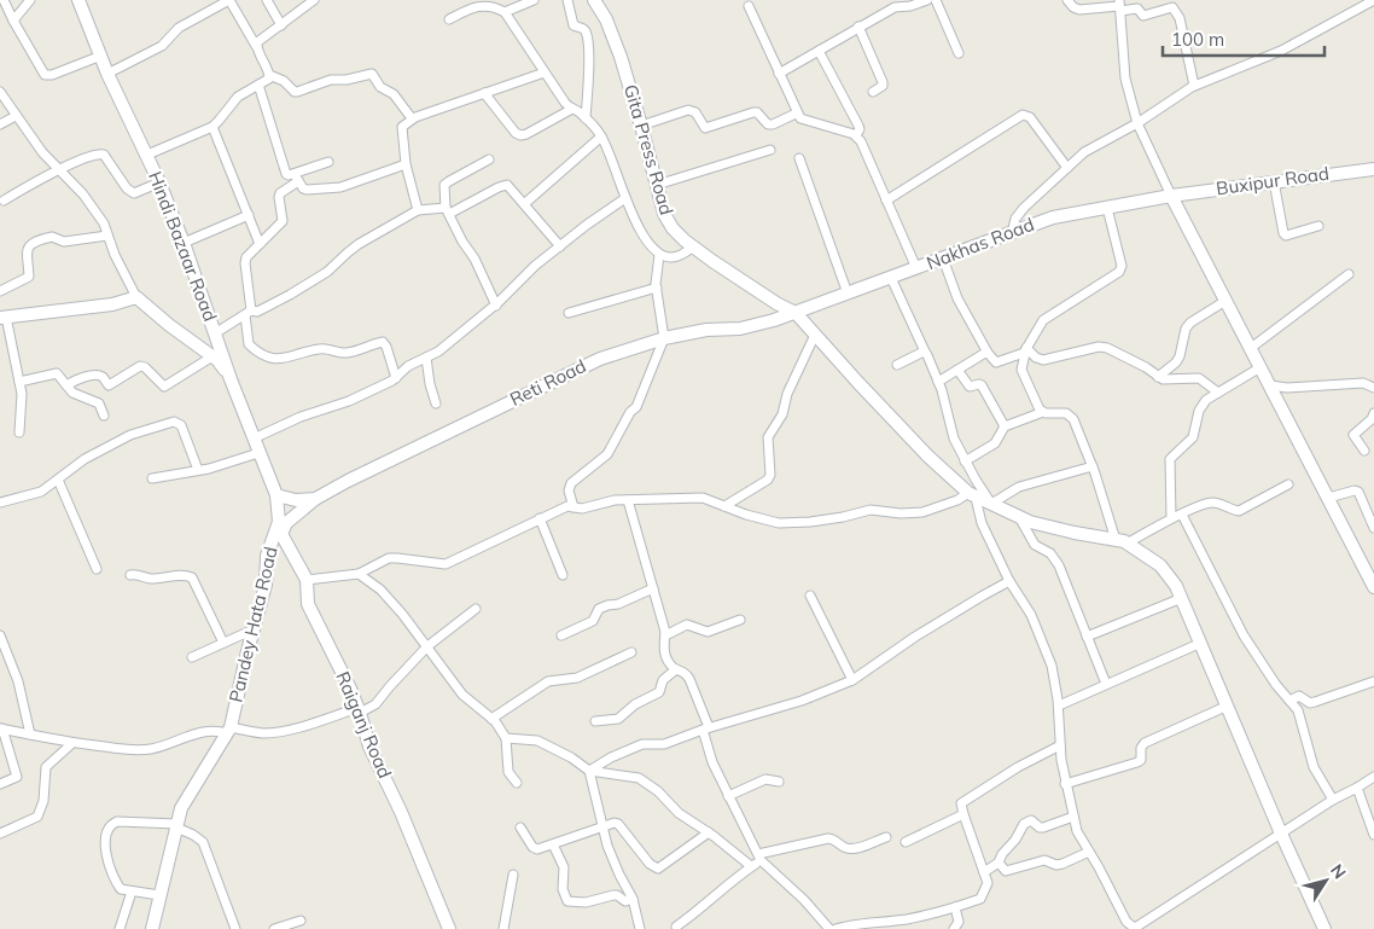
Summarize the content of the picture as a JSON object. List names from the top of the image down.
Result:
{
  "streets": {
    "main road": [
      "Gita Press Road",
      "Buxipur Road",
      "Nakhas Road",
      "Hindi Bazaar Road",
      "Reti Road",
      "Pandey Hata Road",
      "Raiganj Road"
    ]
  },
  "crossings": [
    ["Gita Press Road", "Nakhas Road"],
    ["Gita Press Road", "Reti Road"],
    ["Buxipur Road", "Nakhas Road"],
    ["Nakhas Road", "Reti Road"],
    ["Hindi Bazaar Road", "Reti Road"],
    ["Hindi Bazaar Road", "Pandey Hata Road"],
    ["Hindi Bazaar Road", "Raiganj Road"],
    ["Reti Road", "Pandey Hata Road"],
    ["Reti Road", "Raiganj Road"],
    ["Pandey Hata Road", "Raiganj Road"]
  ],
  "scale_bar": "100 m",
  "north": "top right"
}
